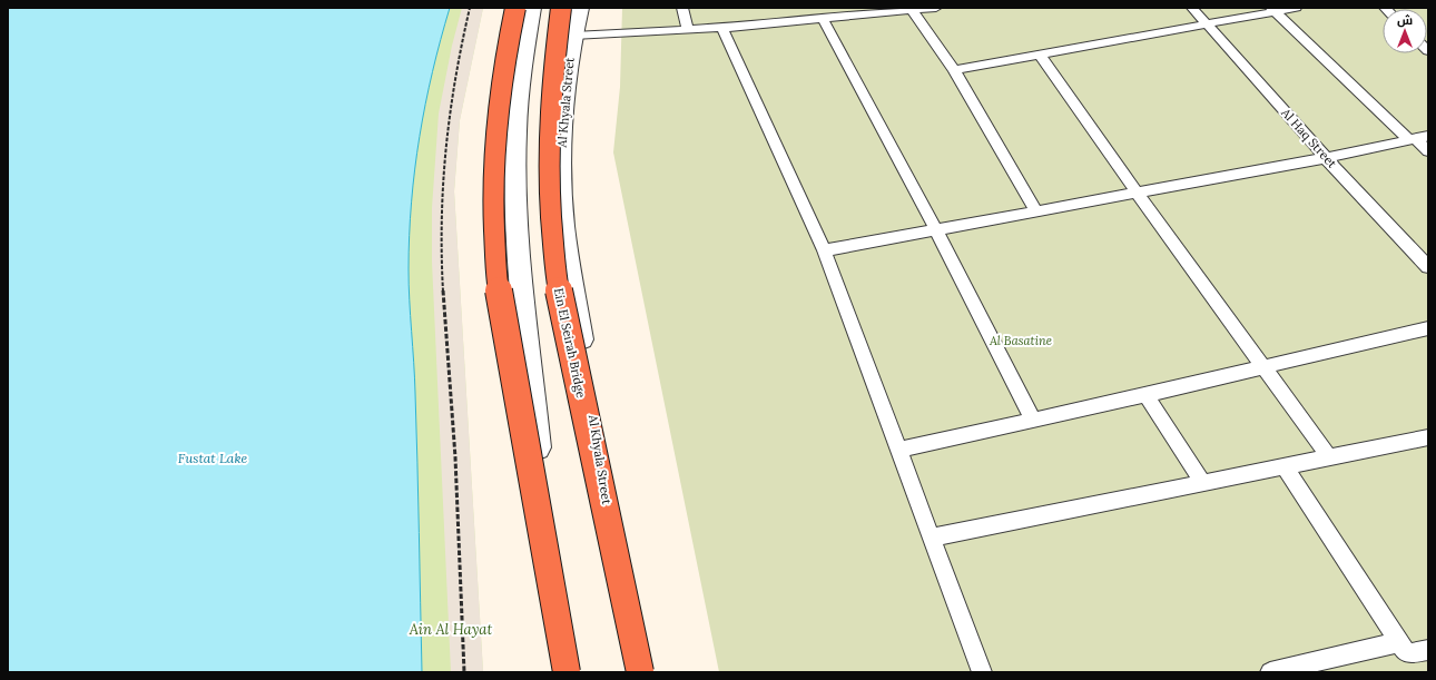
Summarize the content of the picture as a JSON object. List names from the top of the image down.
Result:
{
  "streets": {
    "highway": ["Ein El Seirah Bridge"],
    "street": ["Al Khyala Street"],
    "lane": ["Al Haq Street"]
  },
  "water": ["Fustat Lake"],
  "parks": ["Al Basatine", "Ain Al Hayat"],
  "north": "top"
}
